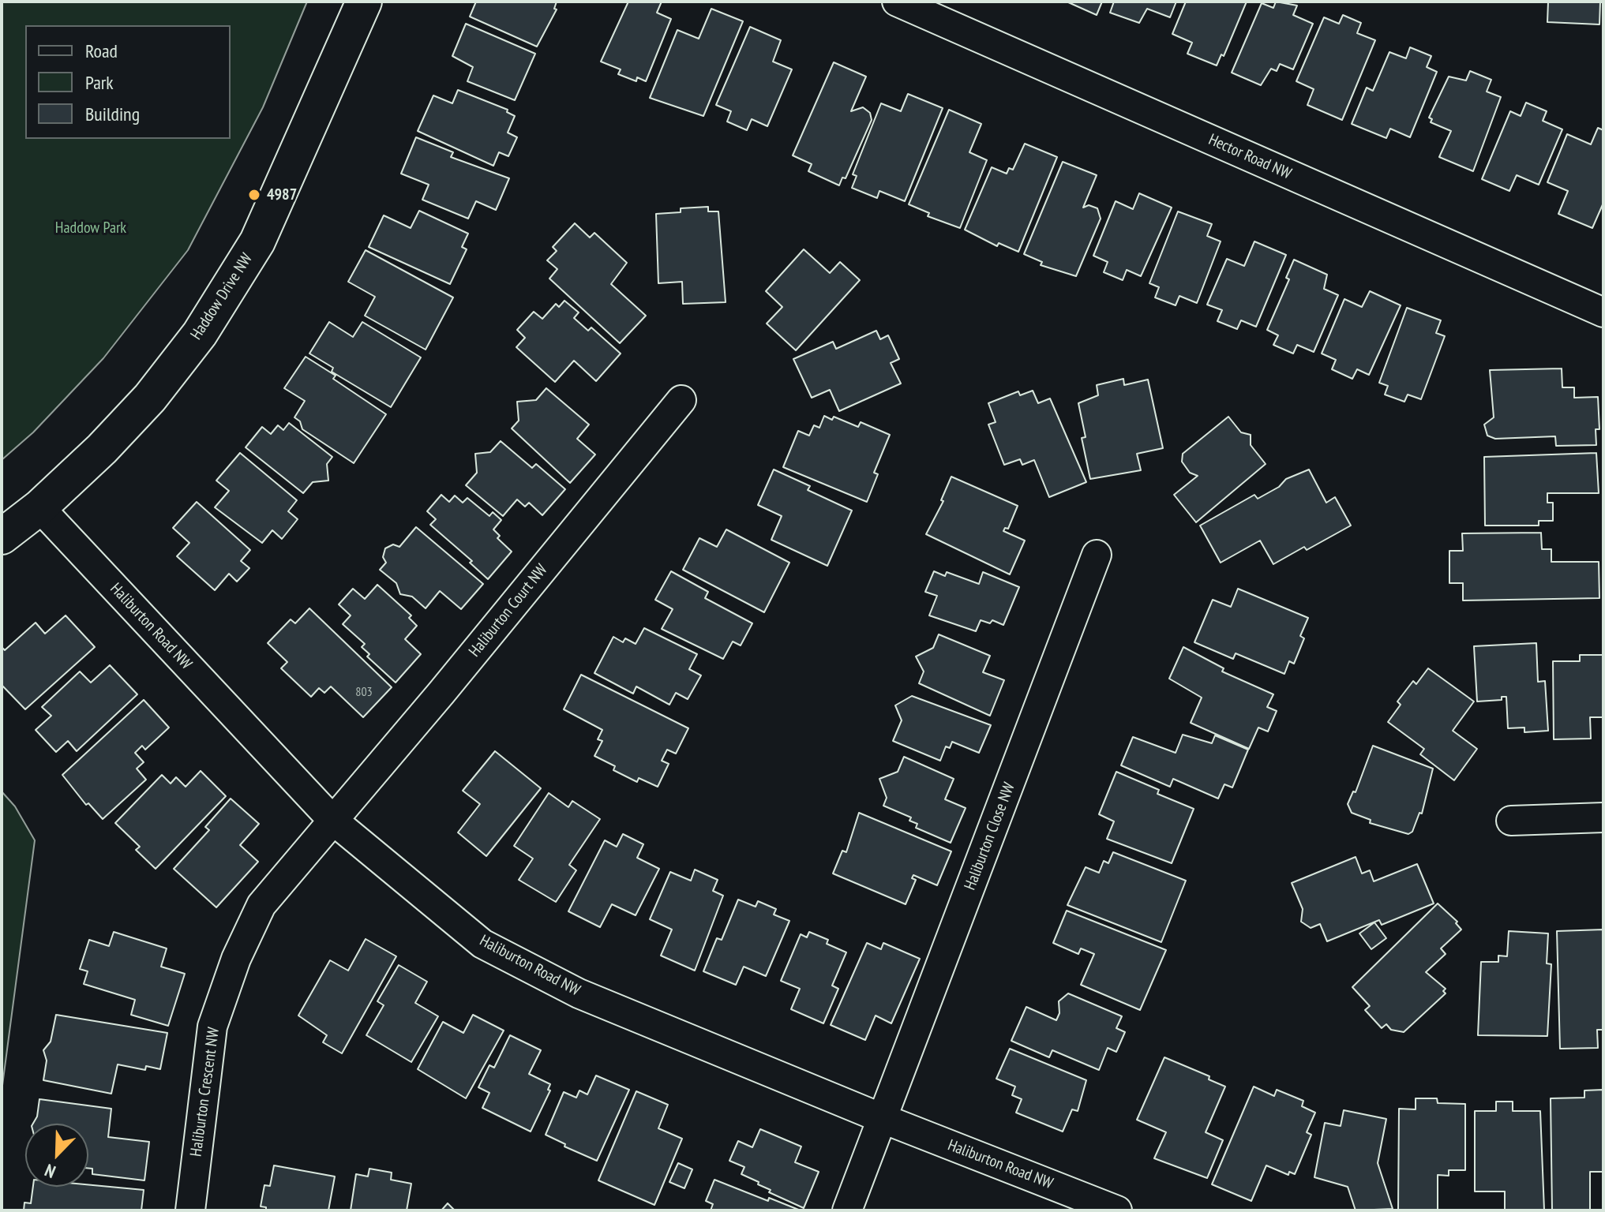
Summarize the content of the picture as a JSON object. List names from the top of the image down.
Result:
{
  "streets": {
    "street": [
      "Hector Road NW",
      "Haddow Drive NW",
      "Haliburton Court NW",
      "Haliburton Road NW",
      "Haliburton Close NW",
      "Haliburton Crescent NW"
    ]
  },
  "crossings": [
    ["Haddow Drive NW", "Haliburton Road NW"],
    ["Haliburton Court NW", "Haliburton Road NW"],
    ["Haliburton Court NW", "Haliburton Crescent NW"],
    ["Haliburton Road NW", "Haliburton Close NW"],
    ["Haliburton Road NW", "Haliburton Crescent NW"]
  ],
  "parks": ["Haddow Park"],
  "places": ["4987"],
  "house_numbers": ["803"],
  "legend": ["Road", "Park", "Building"],
  "north": "bottom left"
}
